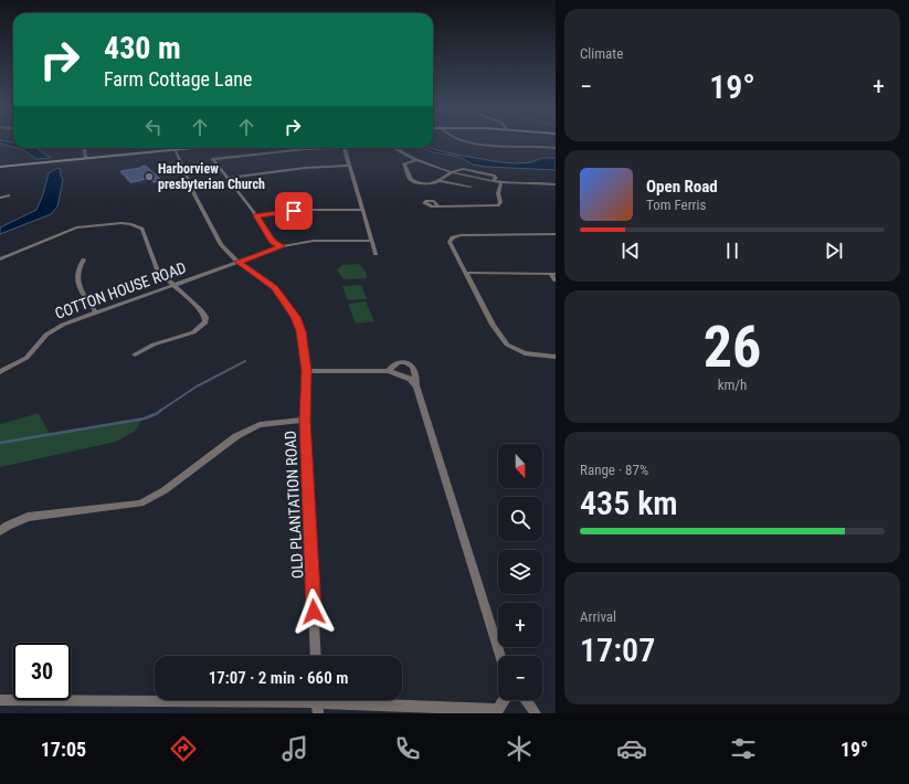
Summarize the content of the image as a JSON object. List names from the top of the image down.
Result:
{
  "streets": {
    "street": ["COTTON HOUSE ROAD", "OLD PLANTATION ROAD"]
  },
  "crossings": [
    ["COTTON HOUSE ROAD", "OLD PLANTATION ROAD"]
  ],
  "places": ["Harborview presbyterian Church"],
  "north": "bottom",
  "page": {
    "tile": [
      "Climate",
      ["26", "km/h"],
      ["Range · 87%", "435 km"],
      ["Arrival", "17:07"]
    ],
    "turn": ["430 m", "Farm Cottage Lane"],
    "heat": ["−", "19°", "+"],
    "song": ["Open Road", "Tom Ferris"],
    "map_buttons": ["+", "−"],
    "limit": "30",
    "trip": "17:07 · 2 min · 660 m",
    "tabs": ["17:05", "19°"]
  }
}
